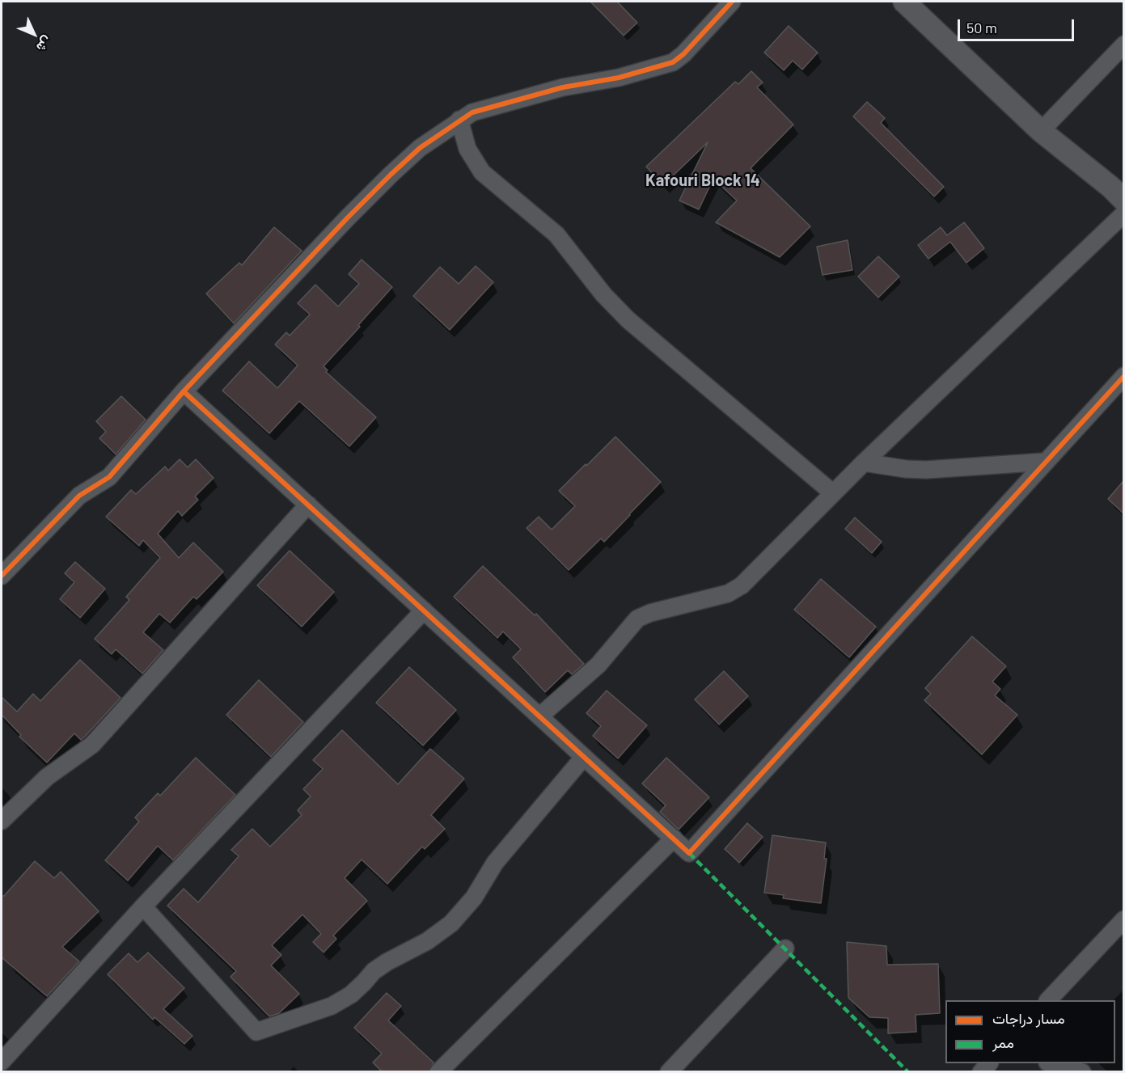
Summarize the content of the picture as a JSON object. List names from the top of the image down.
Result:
{
  "districts": ["Kafouri Block 14"],
  "legend": ["مسار دراجات", "ممر"],
  "scale_bar": "50 m",
  "north": "bottom right"
}
